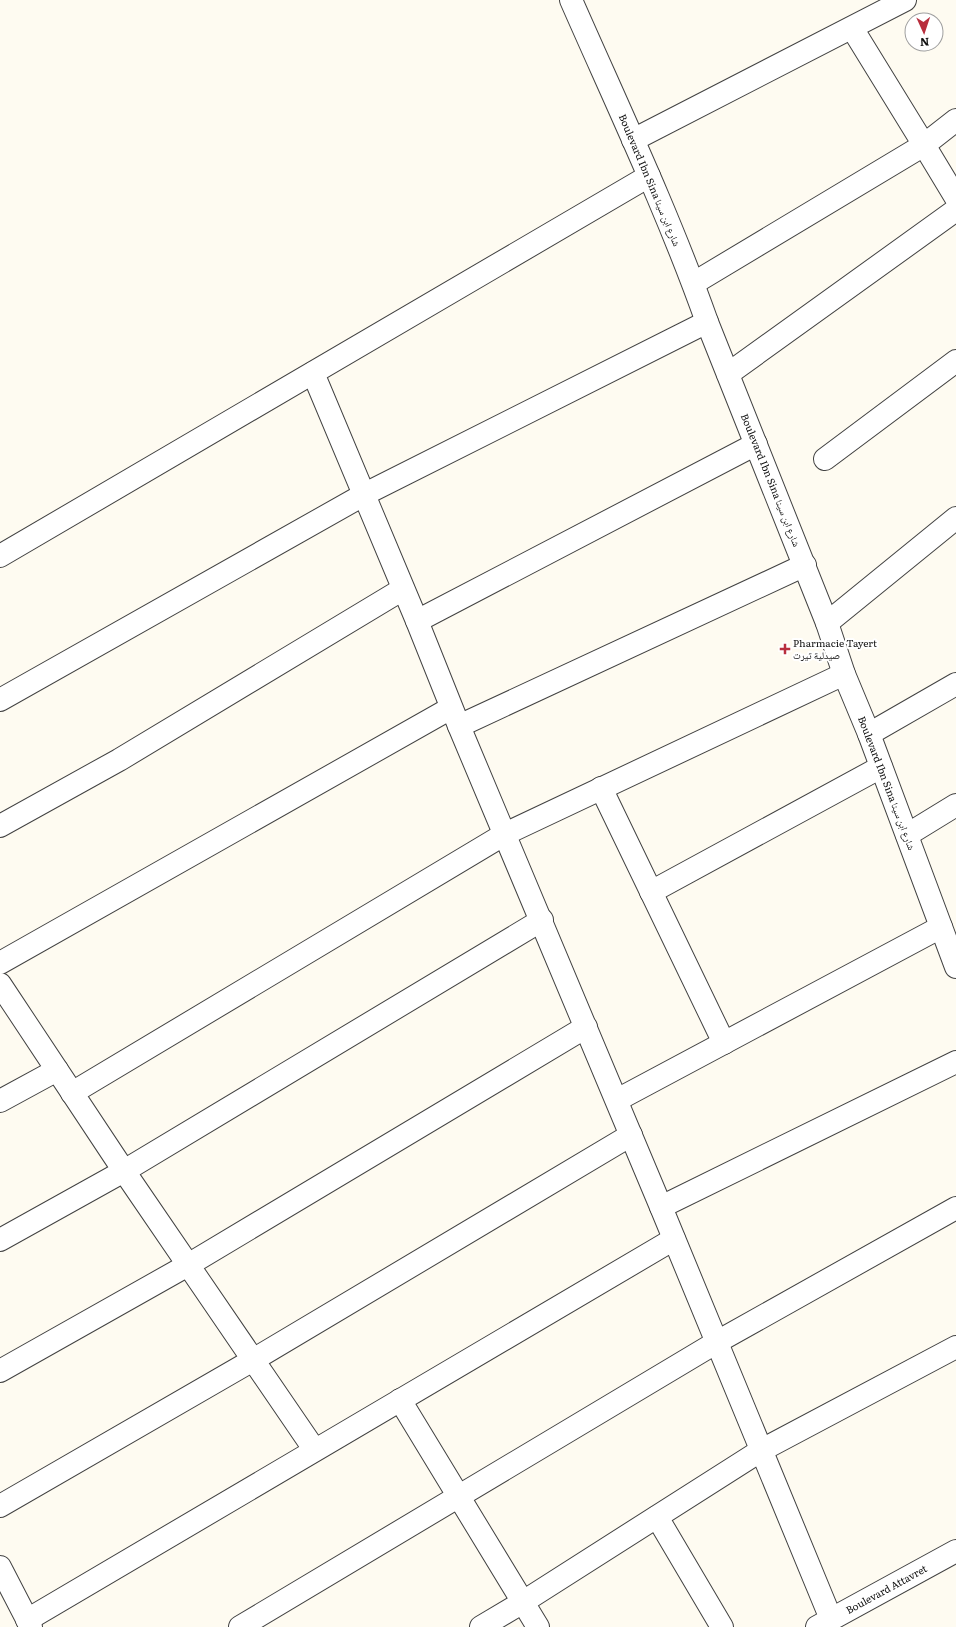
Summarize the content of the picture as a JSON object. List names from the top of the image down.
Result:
{
  "streets": {
    "street": ["Boulevard Ibn Sina شارع ابن سينا", "Boulevard Attavret"]
  },
  "places": {
    "health": ["Pharmacie Tayert صيدلية تيرت"]
  },
  "north": "bottom"
}
